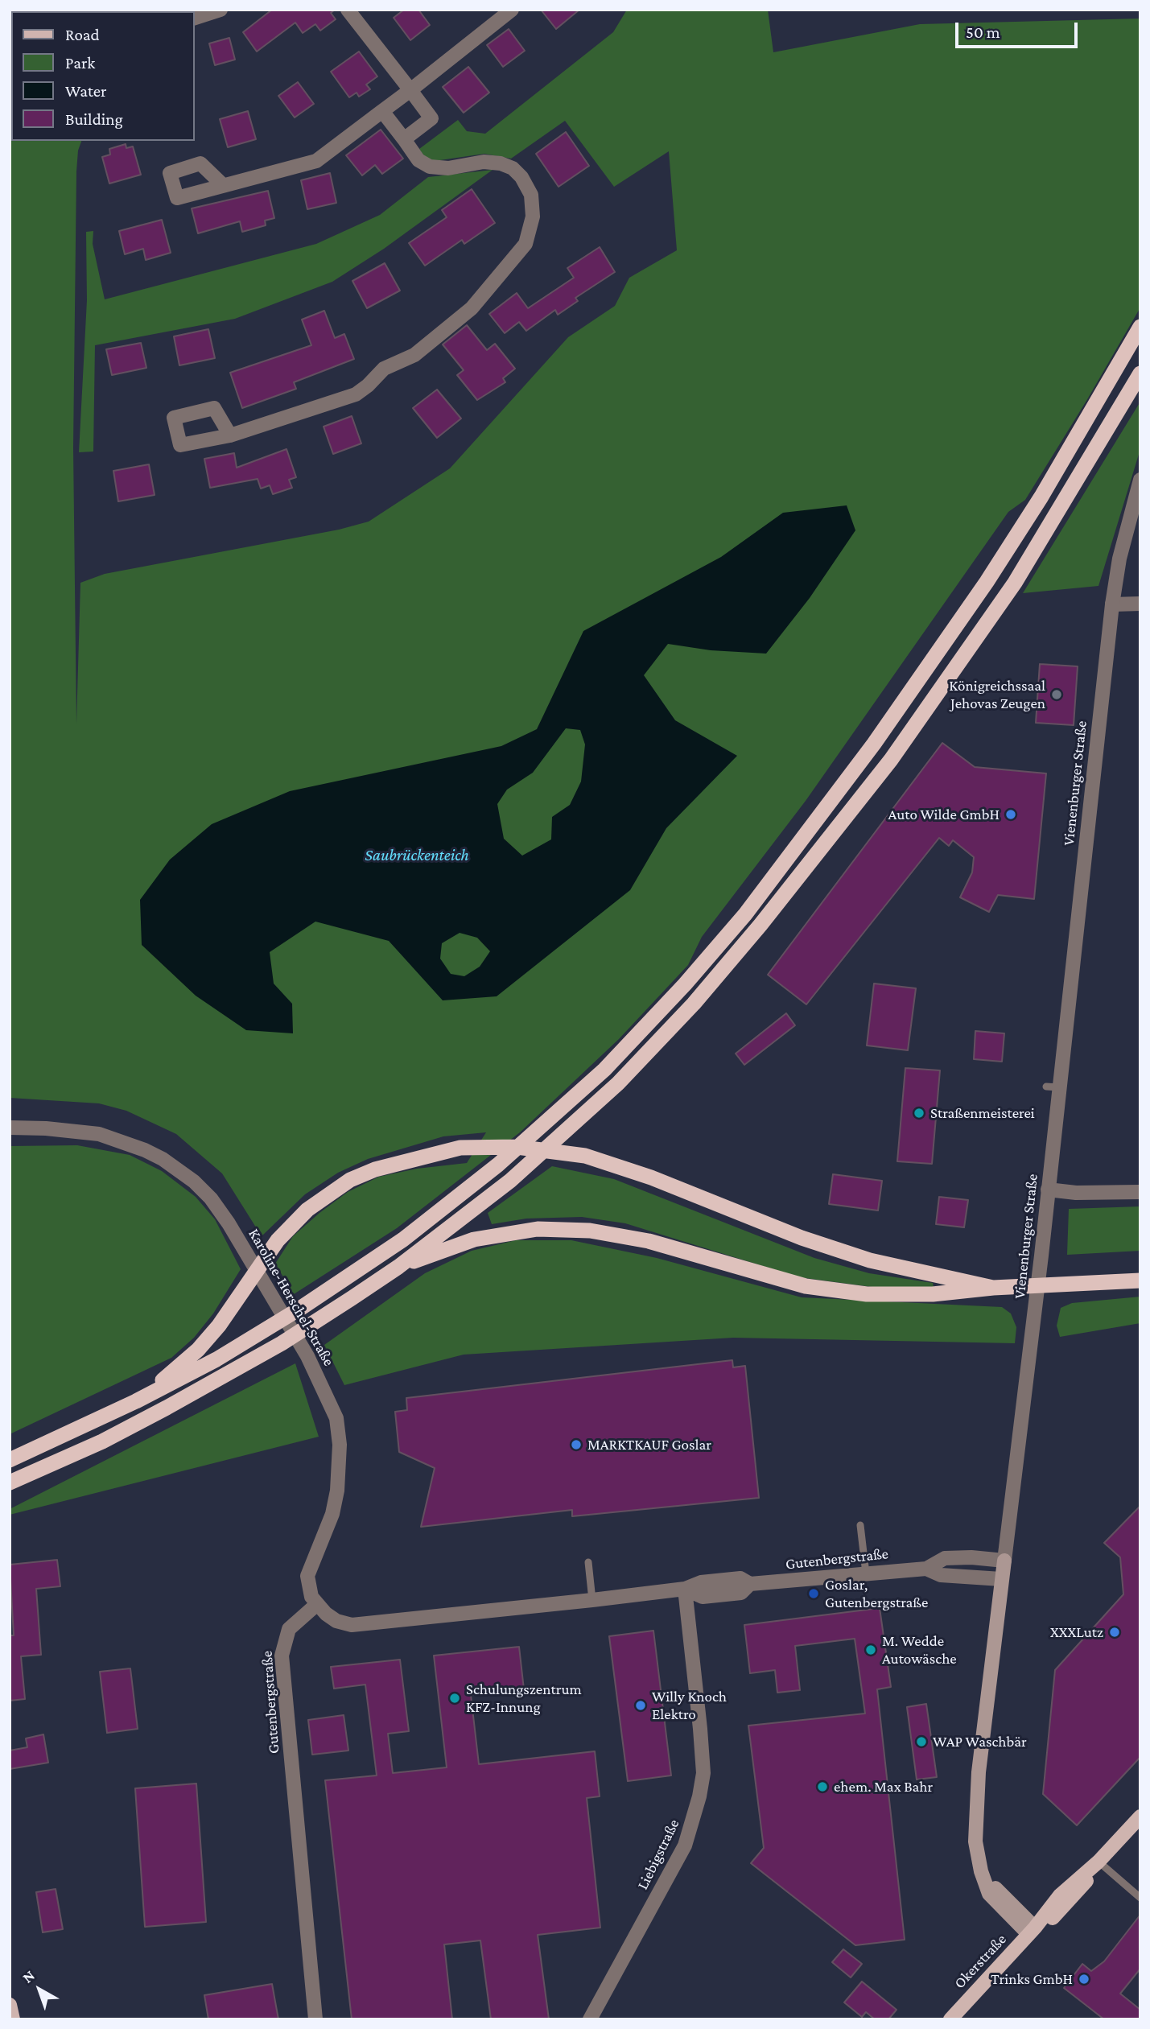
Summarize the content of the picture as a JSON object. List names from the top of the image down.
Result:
{
  "streets": {
    "main road": ["Vienenburger Straße", "Okerstraße"],
    "street": ["Karoline-Herschel-Straße", "Gutenbergstraße", "Liebigstraße"]
  },
  "crossings": [
    ["Vienenburger Straße", "Gutenbergstraße"],
    ["Vienenburger Straße", "Okerstraße"],
    ["Karoline-Herschel-Straße", "Gutenbergstraße"],
    ["Gutenbergstraße", "Liebigstraße"]
  ],
  "water": ["Saubrückenteich"],
  "places": [
    "Königreichssaal Jehovas Zeugen",
    "Auto Wilde GmbH",
    "Straßenmeisterei",
    "MARKTKAUF Goslar",
    "Goslar, Gutenbergstraße",
    "XXXLutz",
    "M. Wedde Autowäsche",
    "Schulungszentrum KFZ-Innung",
    "Willy Knoch Elektro",
    "WAP Waschbär",
    "ehem. Max Bahr",
    "Trinks GmbH"
  ],
  "legend": [
    "Road",
    "Park",
    "Water",
    "Building"
  ],
  "scale_bar": "50 m",
  "north": "top left"
}
